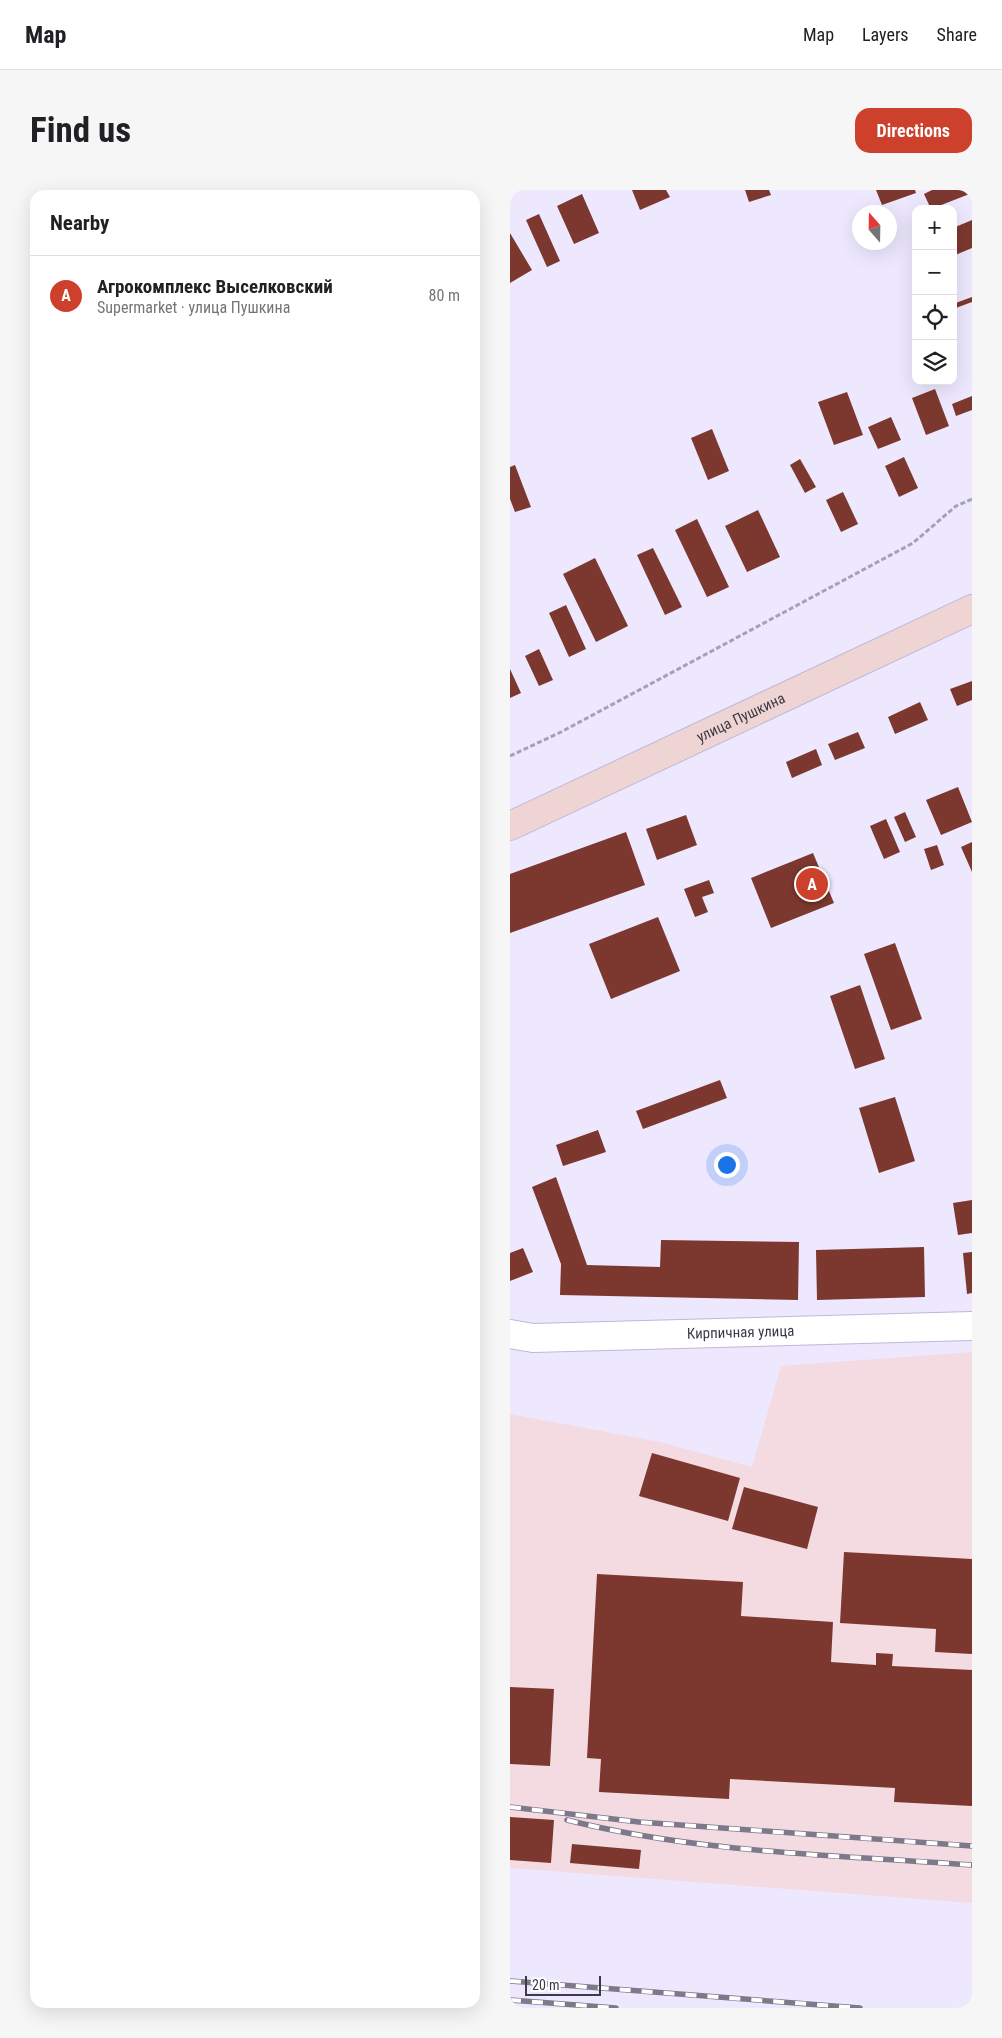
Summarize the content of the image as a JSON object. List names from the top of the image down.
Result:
{
  "streets": {
    "main road": ["улица Пушкина"],
    "street": ["Кирпичная улица"]
  },
  "scale_bar": "20 m",
  "north": "top",
  "page": {
    "header": "Map",
    "nav": ["Map", "Layers", "Share"],
    "buttons": "Directions",
    "title": "Find us",
    "heading": "Nearby",
    "map_buttons": ["+", "−"],
    "list": [
      {
        "mark": "A",
        "name": "Агрокомплекс Выселковский",
        "note": "Supermarket · улица Пушкина",
        "value": "80 m"
      }
    ],
    "pins": "A",
    "scale": "20 m"
  }
}
